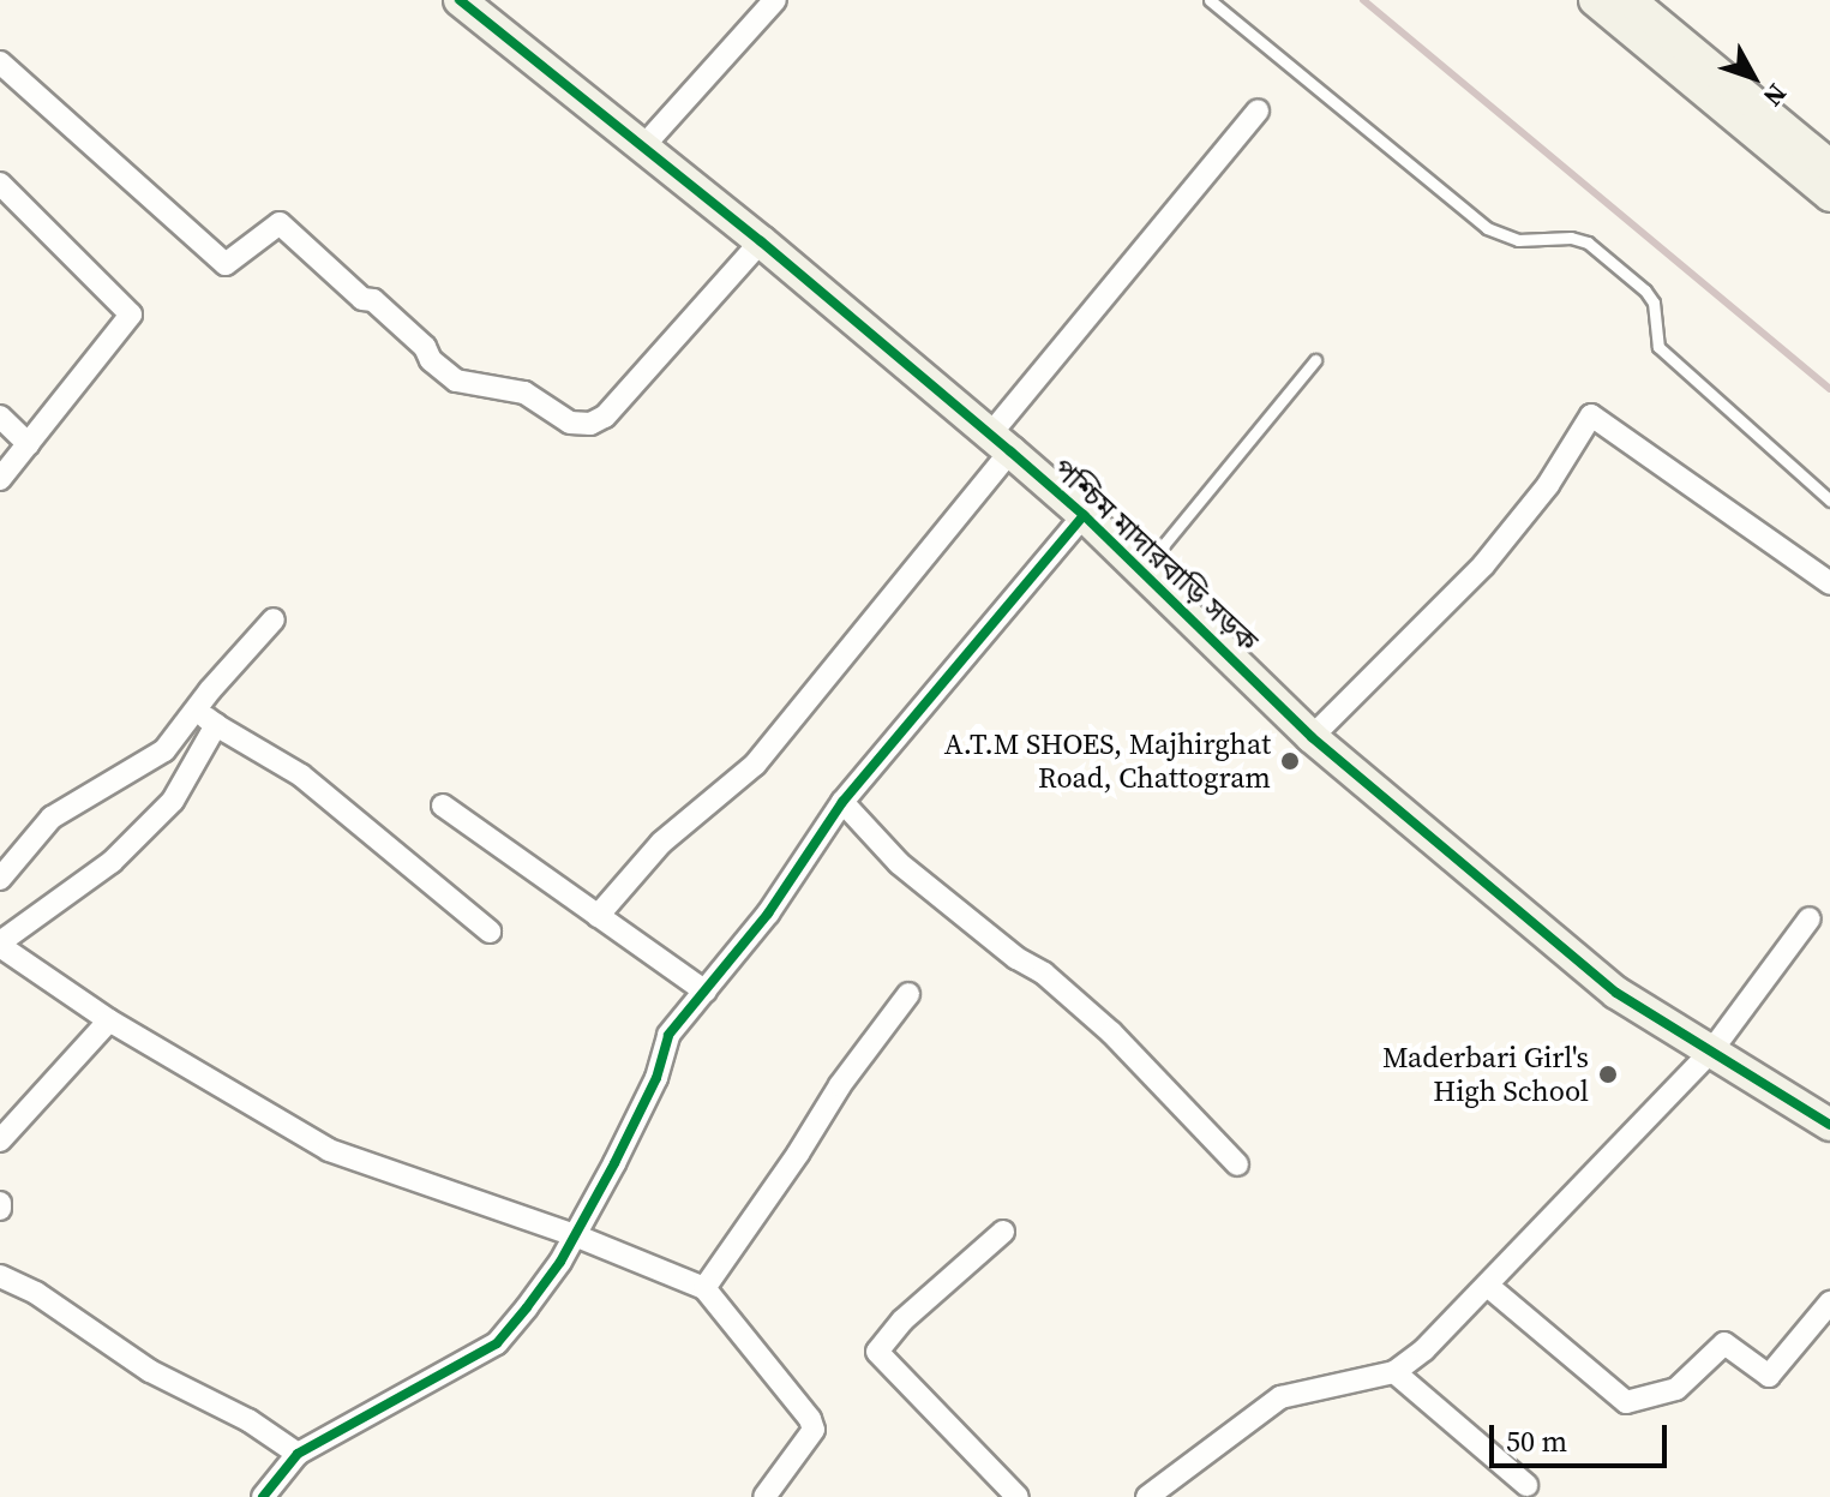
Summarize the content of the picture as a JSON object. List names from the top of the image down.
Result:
{
  "streets": {
    "street": ["পশ্চিম মাদারবাড়ি সড়ক"]
  },
  "places": ["A.T.M SHOES, Majhirghat Road, Chattogram", "Maderbari Girl's High School"],
  "scale_bar": "50 m",
  "north": "bottom right"
}
